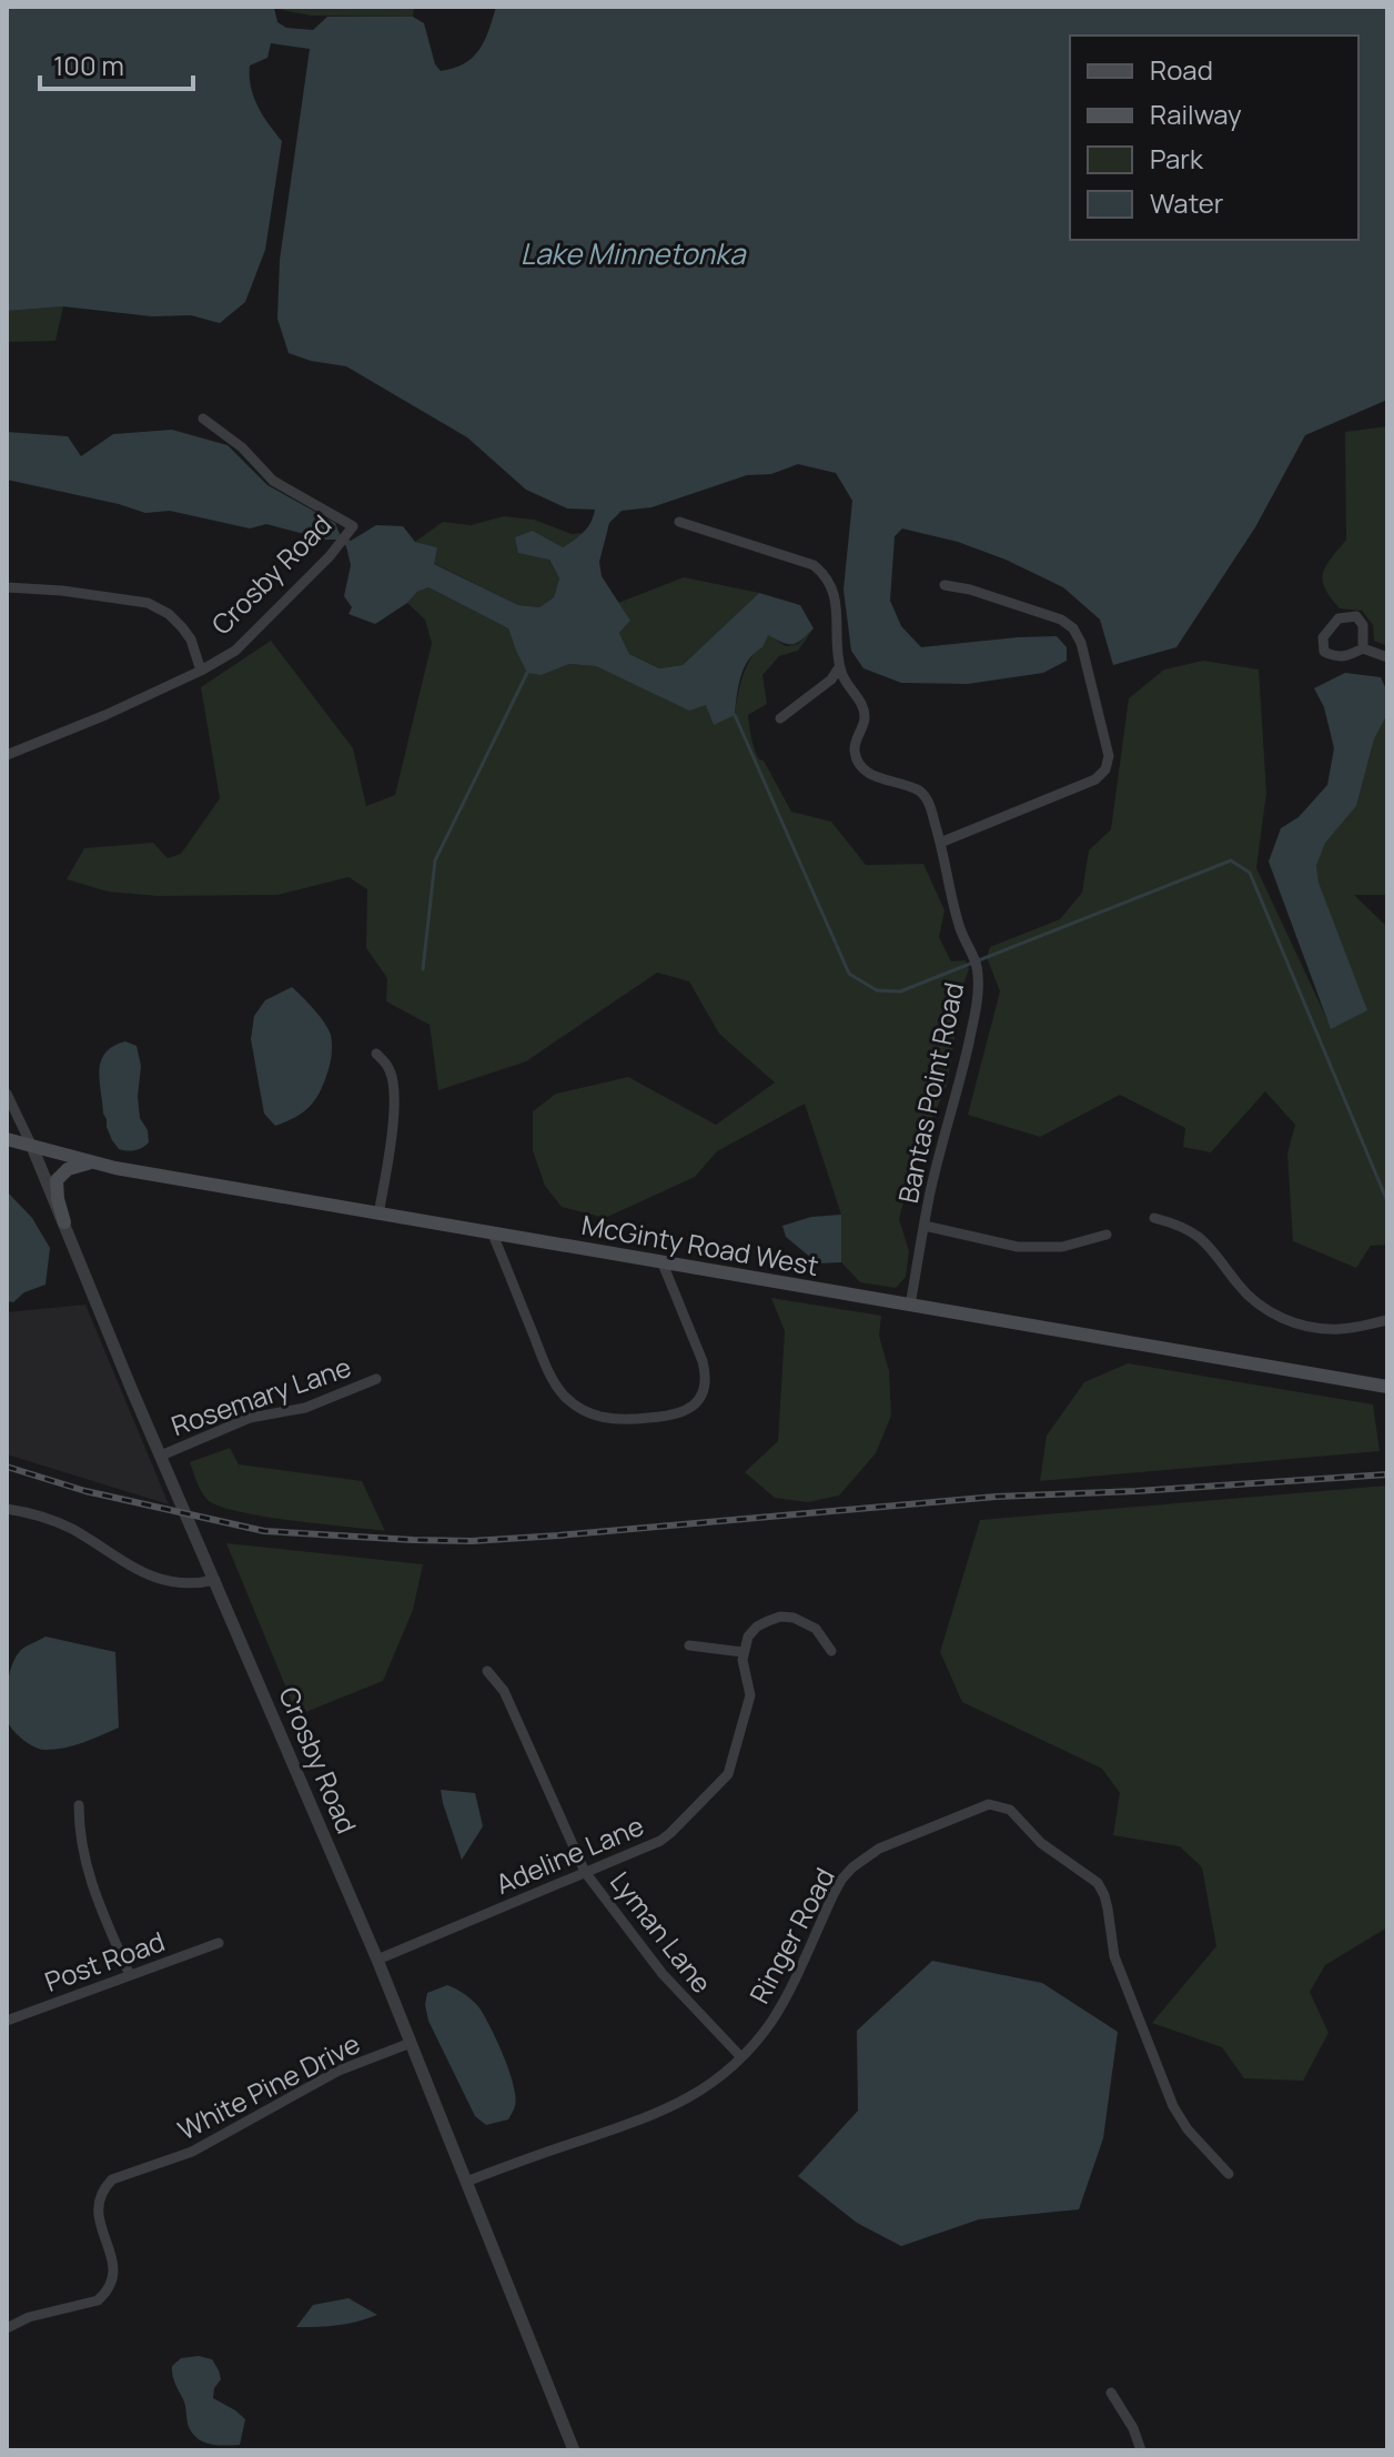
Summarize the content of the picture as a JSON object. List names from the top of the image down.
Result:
{
  "streets": {
    "main road": ["McGinty Road West"],
    "street": [
      "Crosby Road",
      "Bantas Point Road",
      "Rosemary Lane",
      "Adeline Lane",
      "Lyman Lane",
      "Ringer Road",
      "Post Road",
      "White Pine Drive"
    ]
  },
  "crossings": [
    ["Crosby Road", "McGinty Road West"],
    ["Crosby Road", "Rosemary Lane"],
    ["Crosby Road", "Adeline Lane"],
    ["Crosby Road", "Ringer Road"],
    ["Crosby Road", "White Pine Drive"],
    ["Bantas Point Road", "McGinty Road West"],
    ["Adeline Lane", "Lyman Lane"],
    ["Lyman Lane", "Ringer Road"]
  ],
  "water": ["Lake Minnetonka"],
  "legend": [
    "Road",
    "Railway",
    "Park",
    "Water"
  ],
  "scale_bar": "100 m"
}
